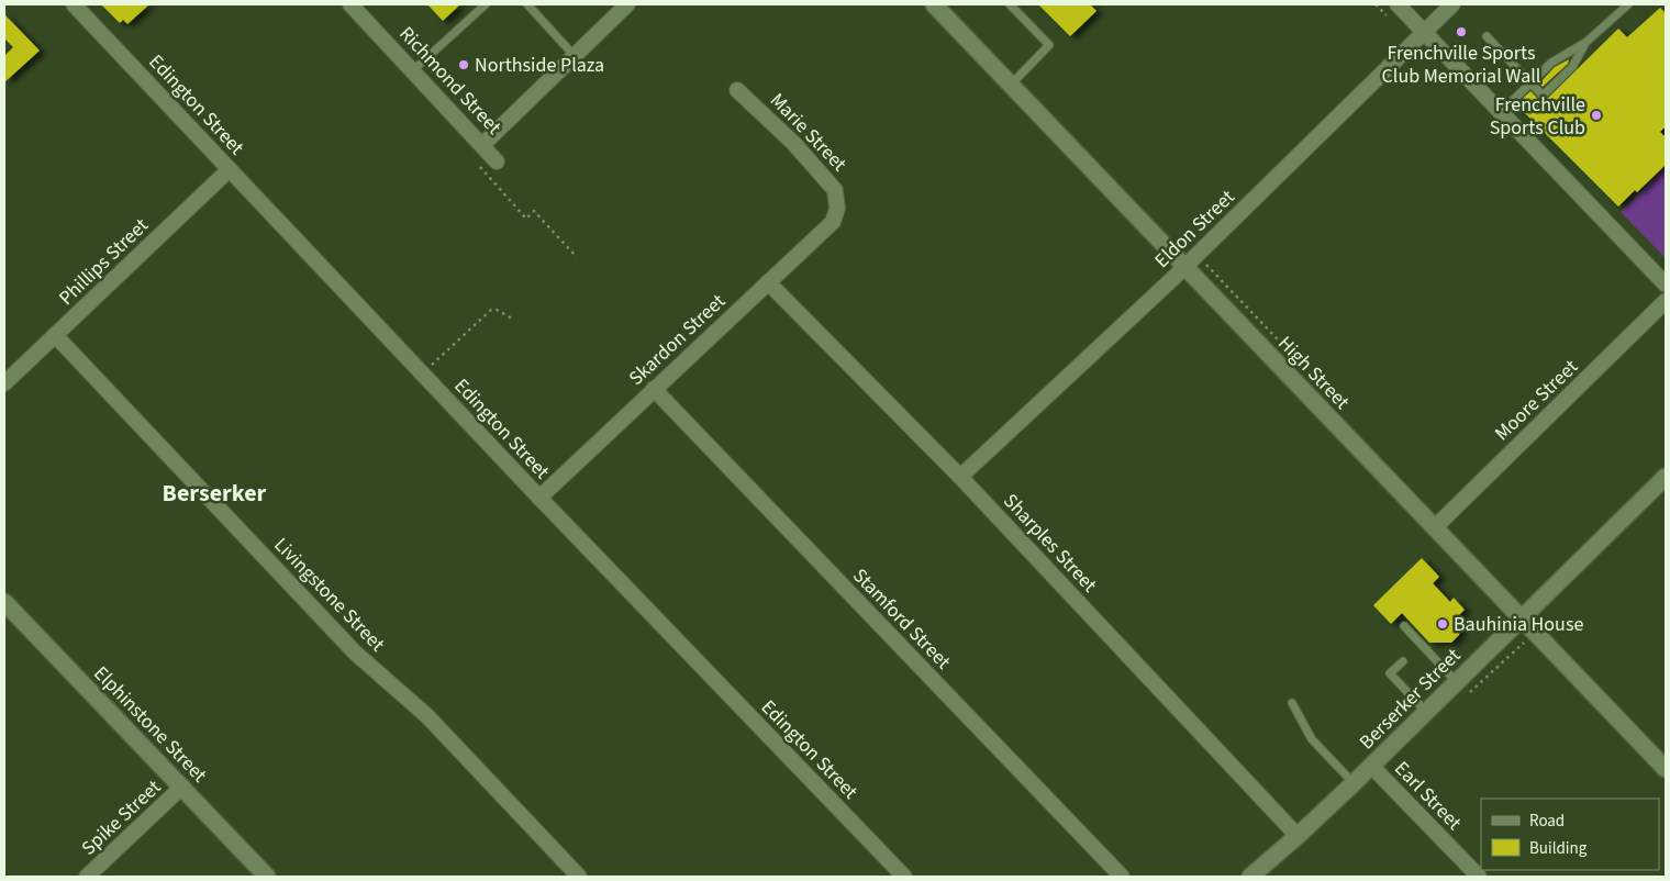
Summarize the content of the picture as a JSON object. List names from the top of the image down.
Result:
{
  "streets": {
    "main road": ["High Street", "Berserker Street", "Elphinstone Street"],
    "street": [
      "Richmond Street",
      "Edington Street",
      "Marie Street",
      "Eldon Street",
      "Phillips Street",
      "Skardon Street",
      "Moore Street",
      "Sharples Street",
      "Livingstone Street",
      "Stamford Street",
      "Earl Street",
      "Spike Street"
    ]
  },
  "crossings": [
    ["Edington Street", "Phillips Street"],
    ["Edington Street", "Skardon Street"],
    ["Marie Street", "Skardon Street"],
    ["Eldon Street", "High Street"],
    ["Eldon Street", "Sharples Street"],
    ["Phillips Street", "Livingstone Street"],
    ["Skardon Street", "Sharples Street"],
    ["Skardon Street", "Stamford Street"],
    ["High Street", "Moore Street"],
    ["High Street", "Berserker Street"],
    ["Sharples Street", "Berserker Street"],
    ["Berserker Street", "Earl Street"],
    ["Elphinstone Street", "Spike Street"]
  ],
  "districts": ["Berserker"],
  "places": [
    "Frenchville Sports Club Memorial Wall",
    "Northside Plaza",
    "Frenchville Sports Club",
    "Bauhinia House"
  ],
  "legend": ["Road", "Building"]
}
